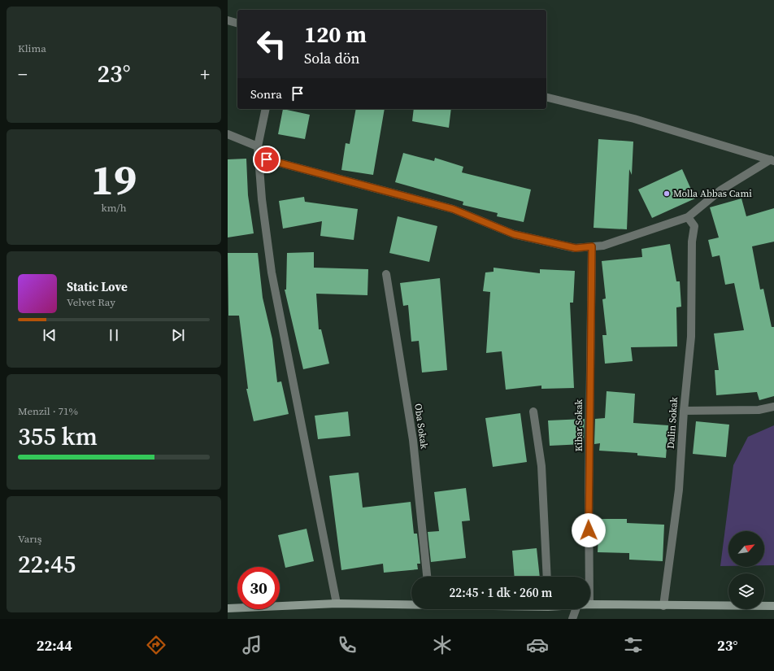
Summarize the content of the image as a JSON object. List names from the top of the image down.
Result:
{
  "streets": {
    "street": ["Dalin Sokak", "Kibar Sokak", "Oba Sokak"]
  },
  "places": ["Molla Abbas Cami"],
  "north": "top right",
  "page": {
    "tile": [
      "Klima",
      ["19", "km/h"],
      ["Menzil · 71%", "355 km"],
      ["Varış", "22:45"]
    ],
    "turn": ["120 m", "Sola dön"],
    "heat": ["−", "23°", "+"],
    "then": "Sonra",
    "song": ["Static Love", "Velvet Ray"],
    "limit": "30",
    "trip": "22:45 · 1 dk · 260 m",
    "tabs": ["22:44", "23°"]
  }
}
